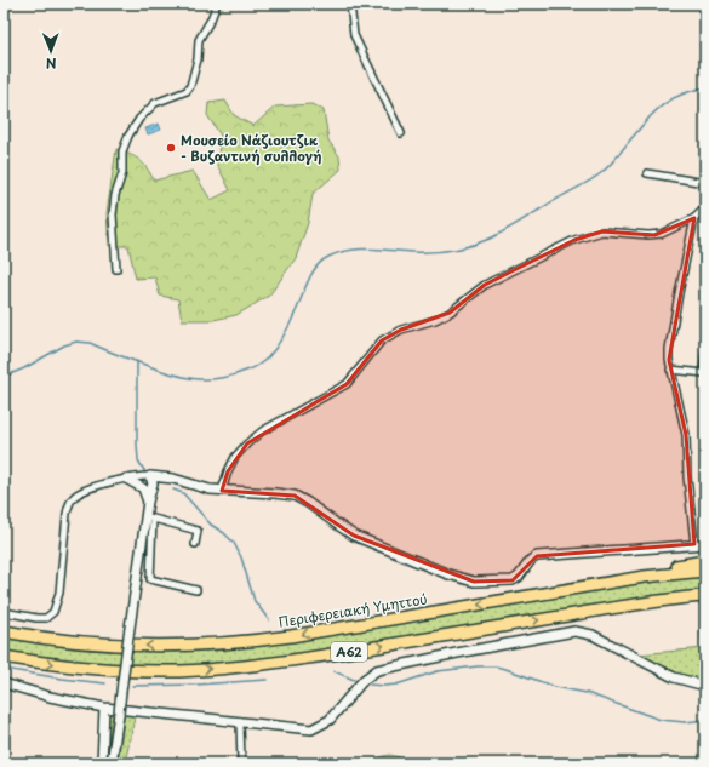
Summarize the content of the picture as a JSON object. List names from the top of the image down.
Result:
{
  "streets": {
    "highway": ["Περιφερειακή Υμηττού", "Α62"]
  },
  "places": ["Μουσείο Νάζιουτζικ - Βυζαντινή συλλογή"],
  "north": "bottom"
}
